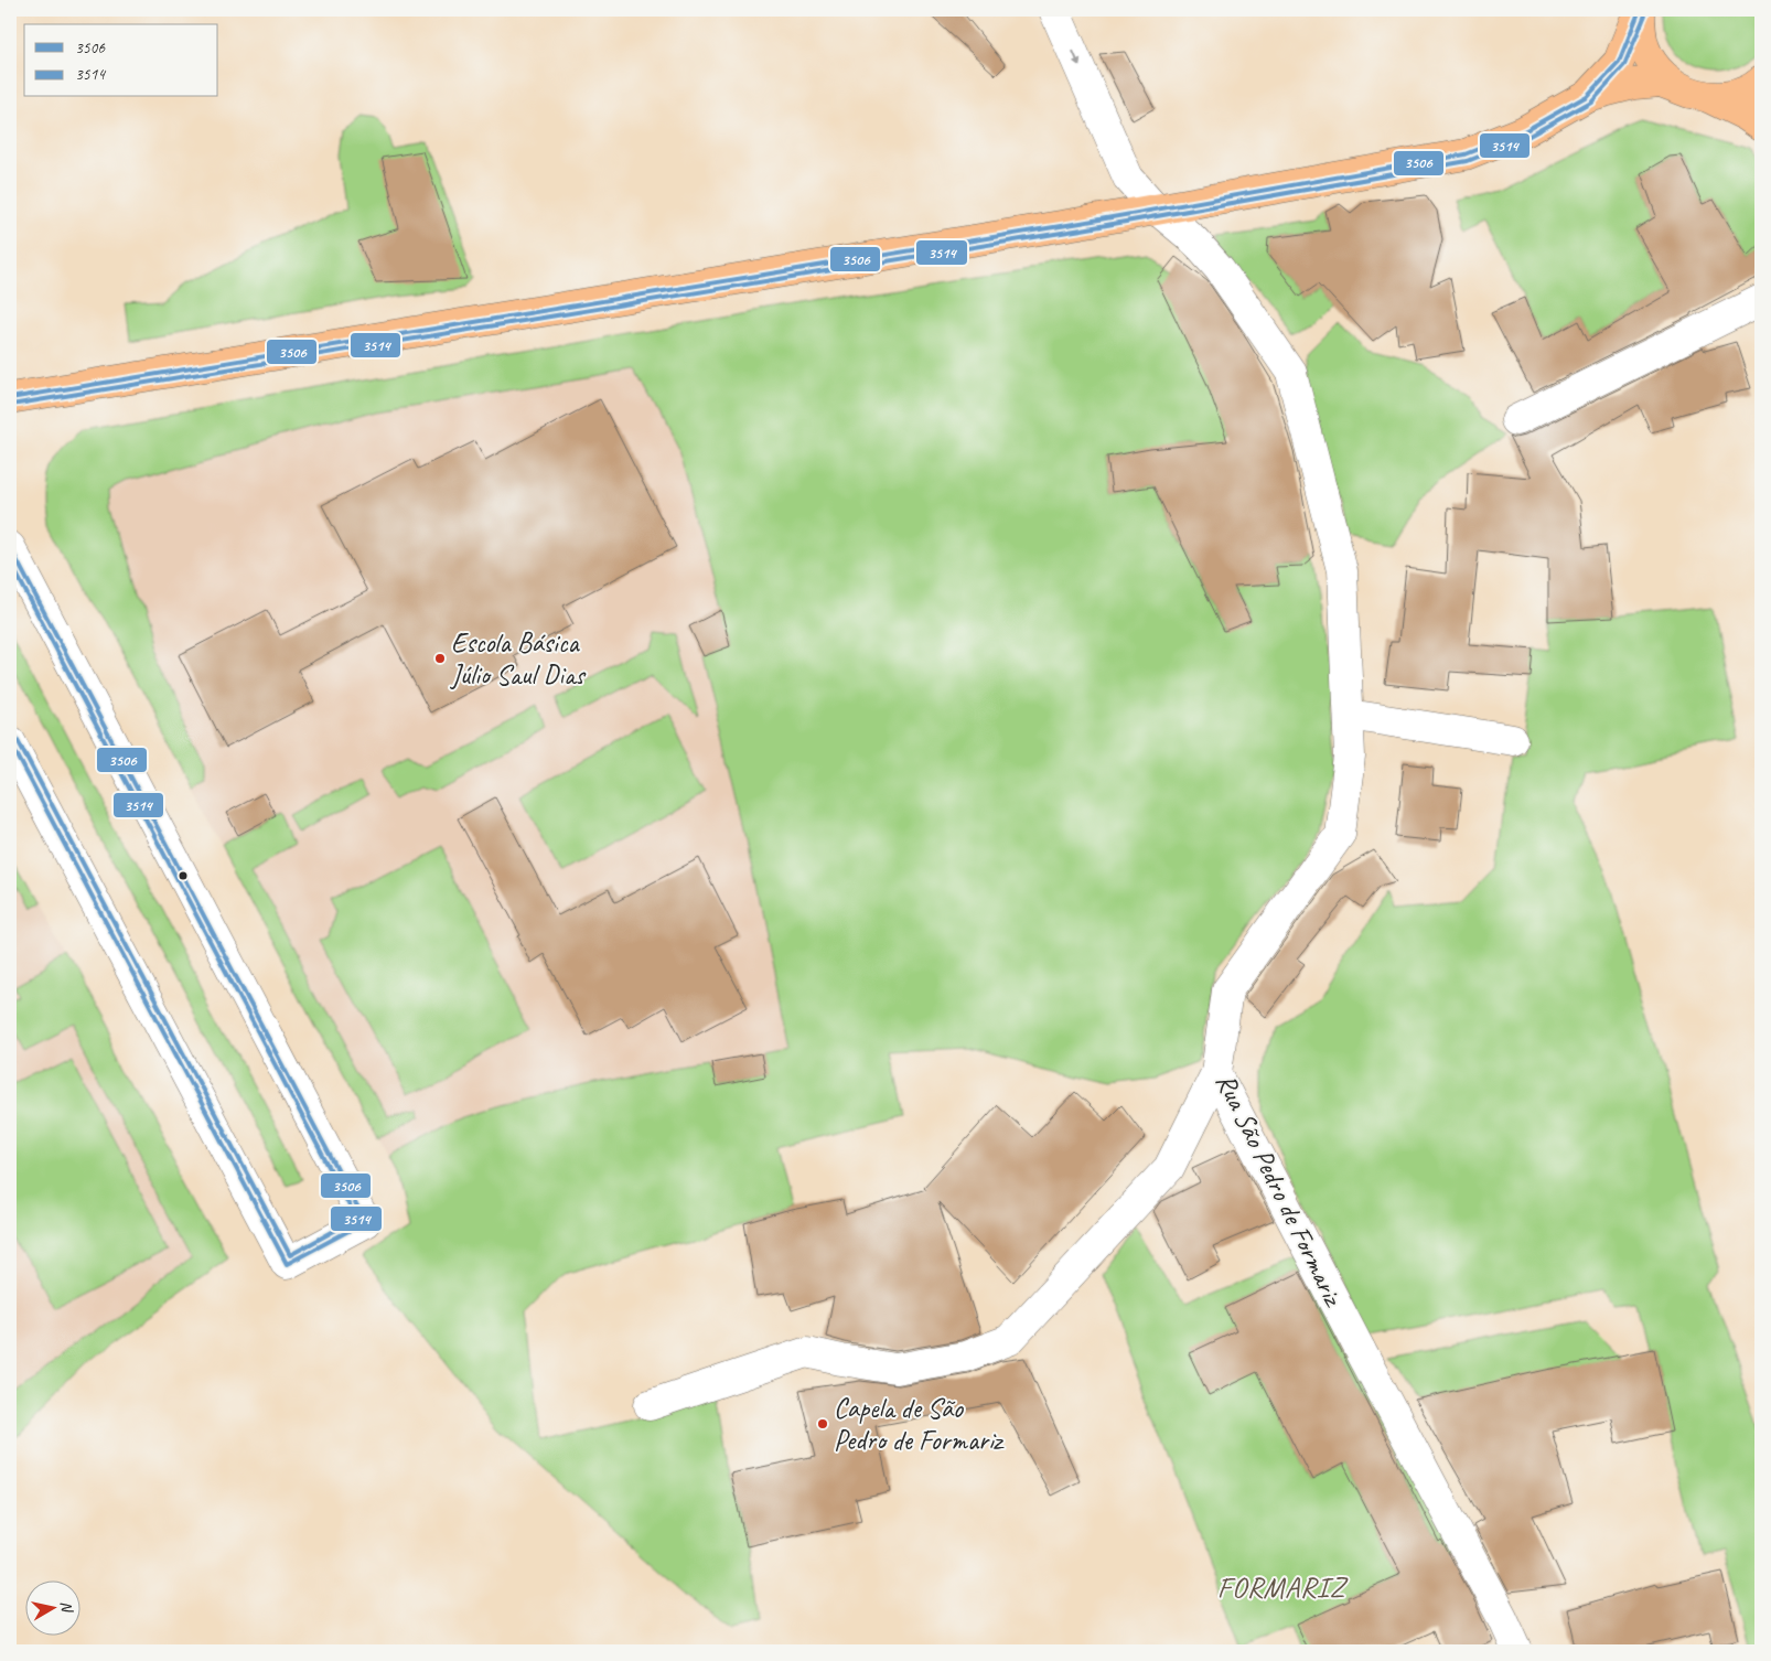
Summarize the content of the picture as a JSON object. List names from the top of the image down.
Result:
{
  "streets": {
    "street": ["Rua São Pedro de Formariz"]
  },
  "districts": ["FORMARIZ"],
  "places": ["Escola Básica Júlio Saul Dias", "Capela de São Pedro de Formariz"],
  "lines": ["transit line 3506", "transit line 3514"],
  "legend": ["3506", "3514"],
  "north": "right"
}
